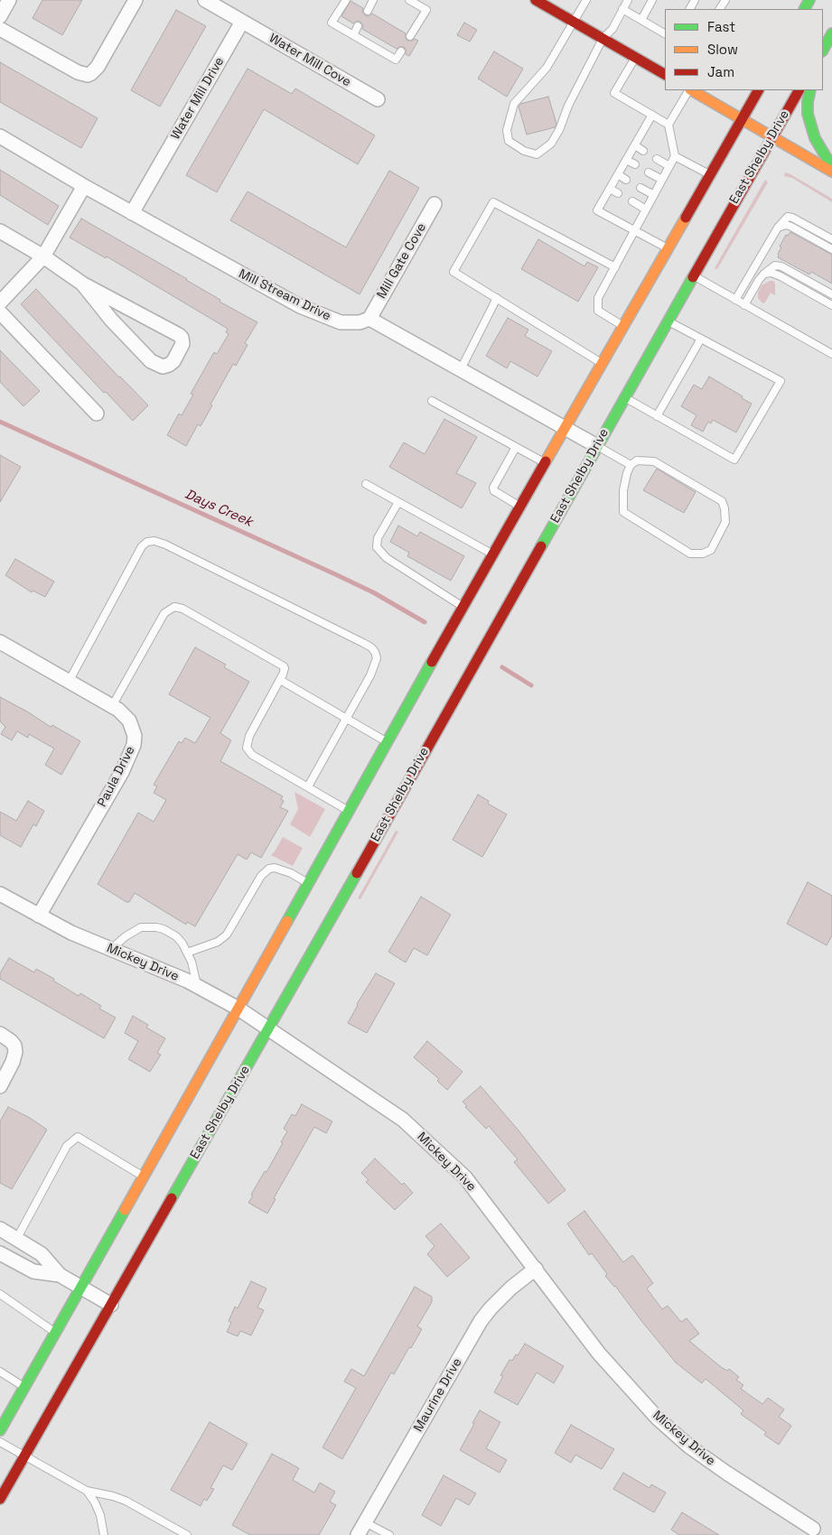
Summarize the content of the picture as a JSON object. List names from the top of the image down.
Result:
{
  "streets": {
    "main road": ["East Shelby Drive"],
    "street": [
      "Water Mill Cove",
      "Water Mill Drive",
      "Mill Gate Cove",
      "Mill Stream Drive",
      "Paula Drive",
      "Mickey Drive",
      "Maurine Drive"
    ]
  },
  "crossings": [
    ["Water Mill Cove", "Water Mill Drive"],
    ["Water Mill Drive", "Mill Stream Drive"],
    ["East Shelby Drive", "Mickey Drive"],
    ["Mill Gate Cove", "Mill Stream Drive"],
    ["Paula Drive", "Mickey Drive"],
    ["Mickey Drive", "Maurine Drive"]
  ],
  "water": ["Days Creek"],
  "legend": ["Fast", "Slow", "Jam"]
}
